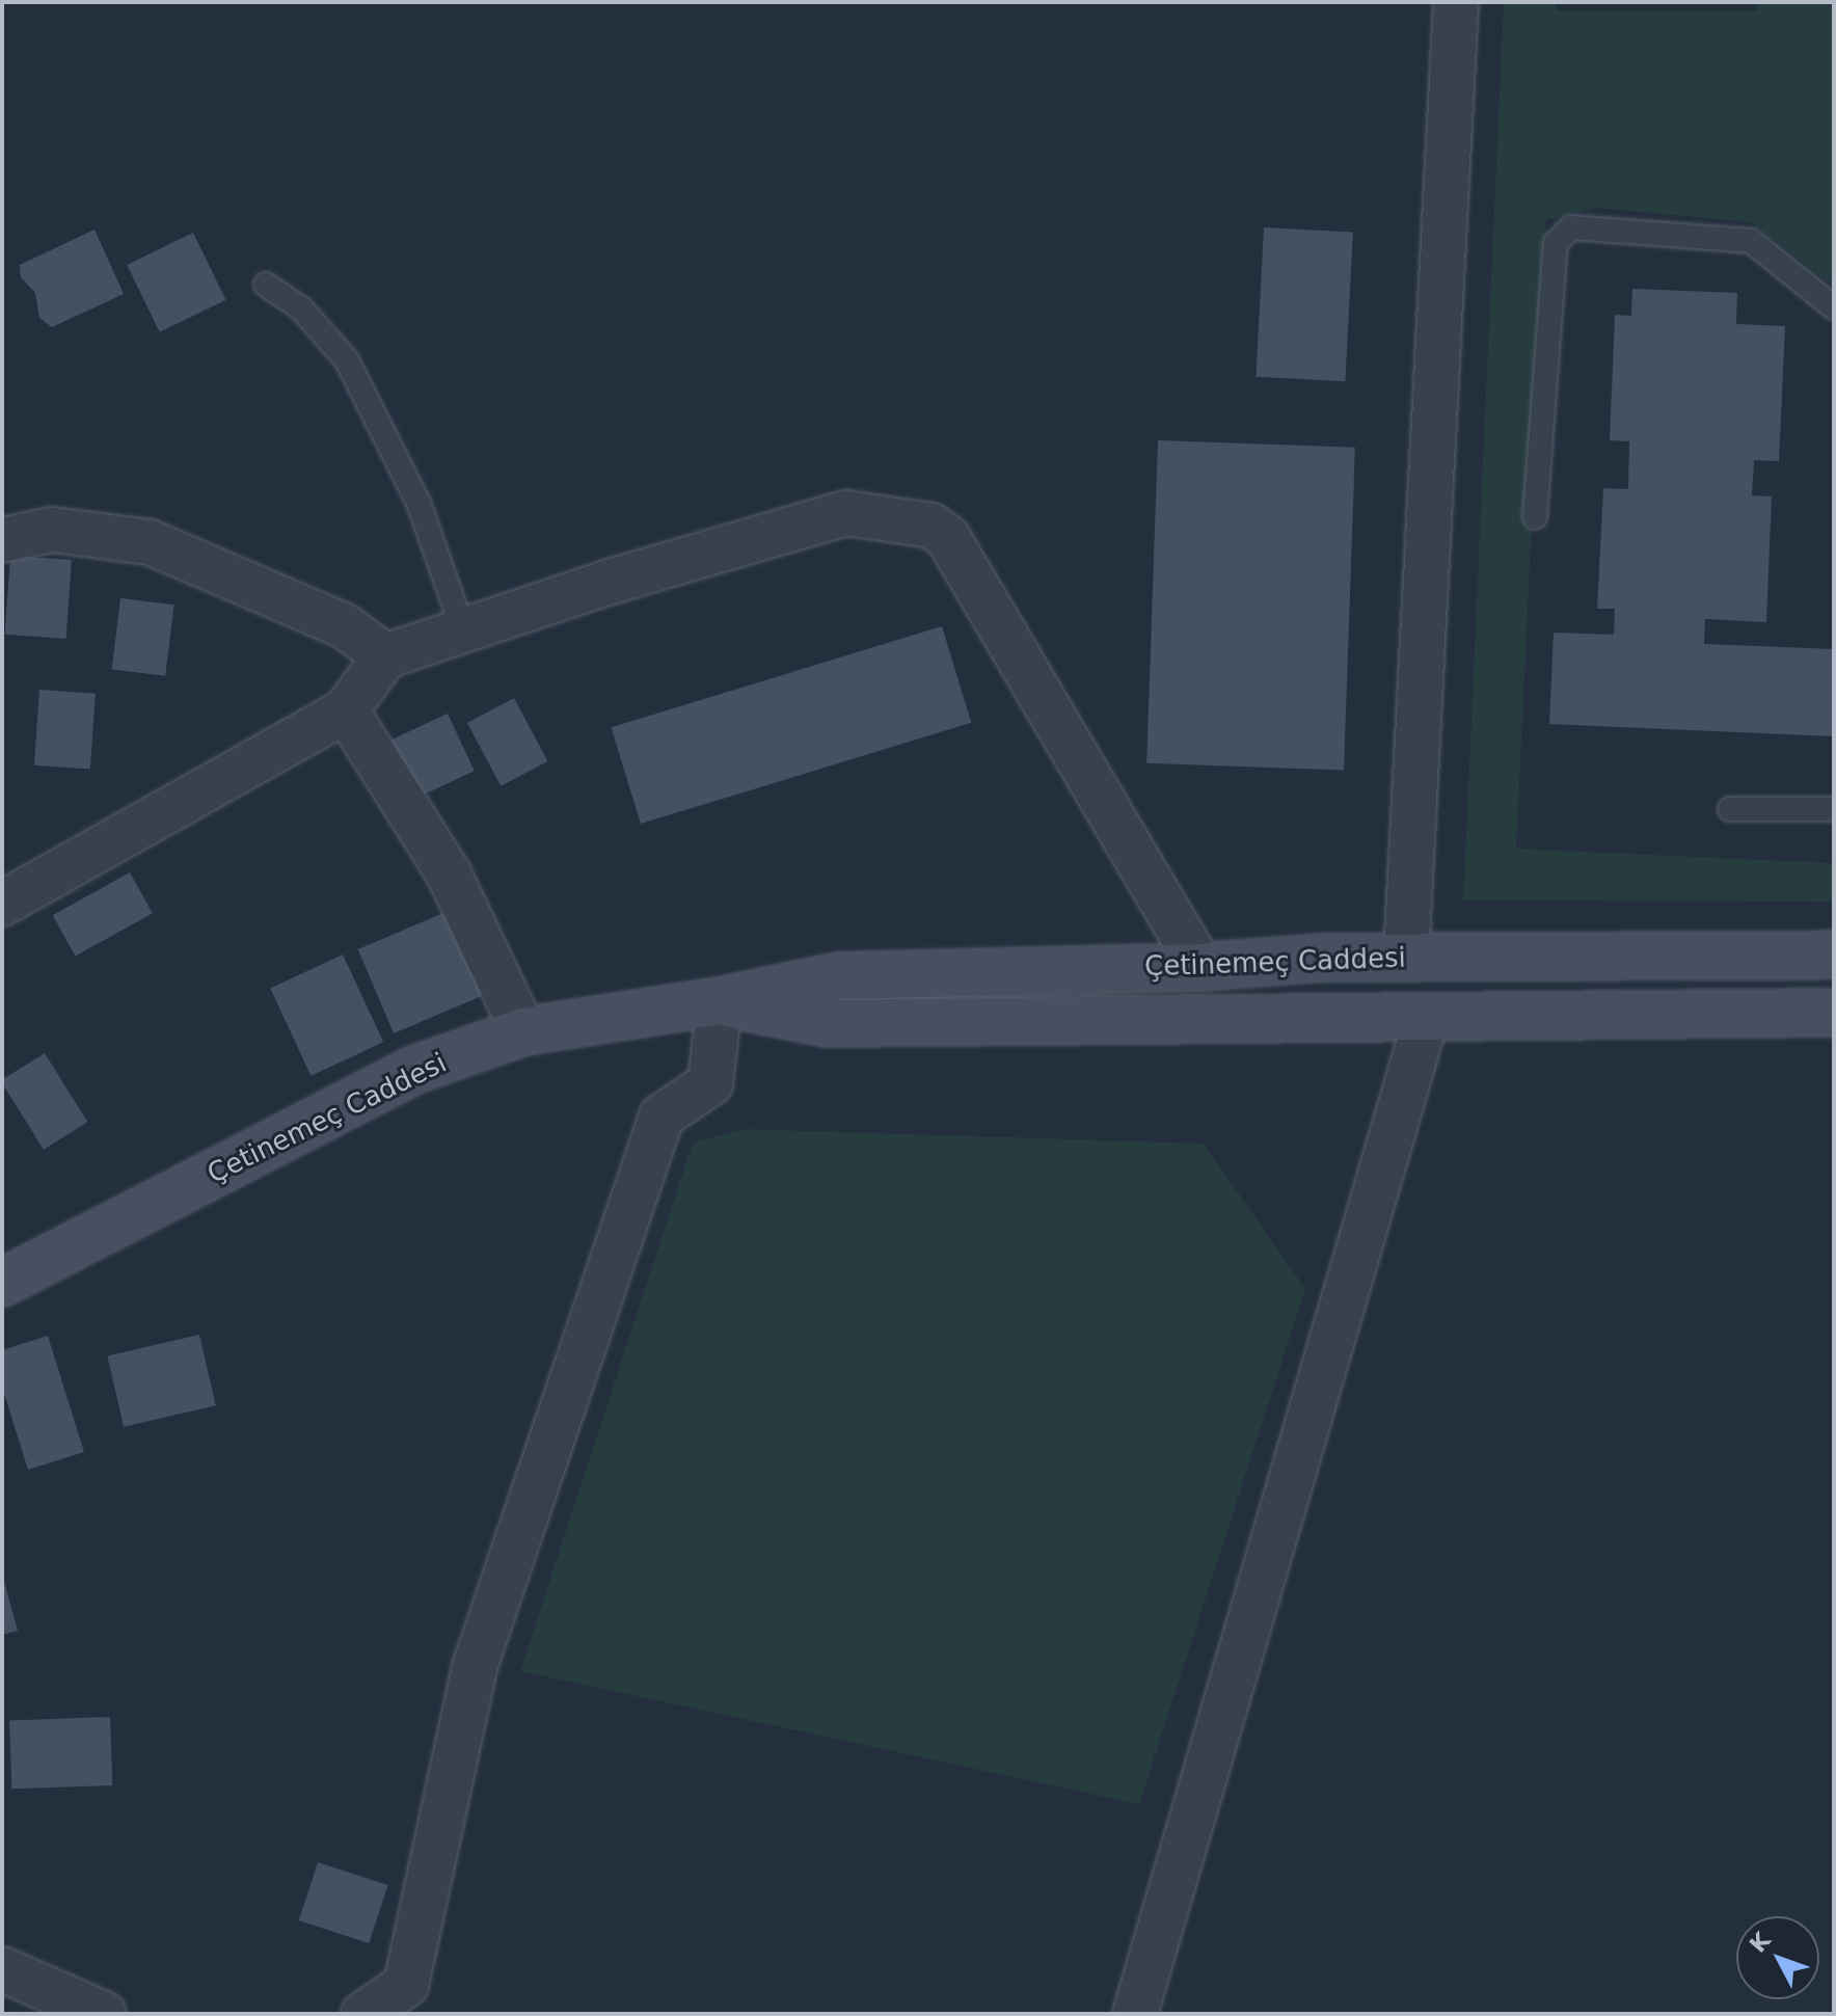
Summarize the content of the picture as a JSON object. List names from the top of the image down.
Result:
{
  "streets": {
    "main road": ["Çetinemeç Caddesi"]
  },
  "north": "top left"
}
